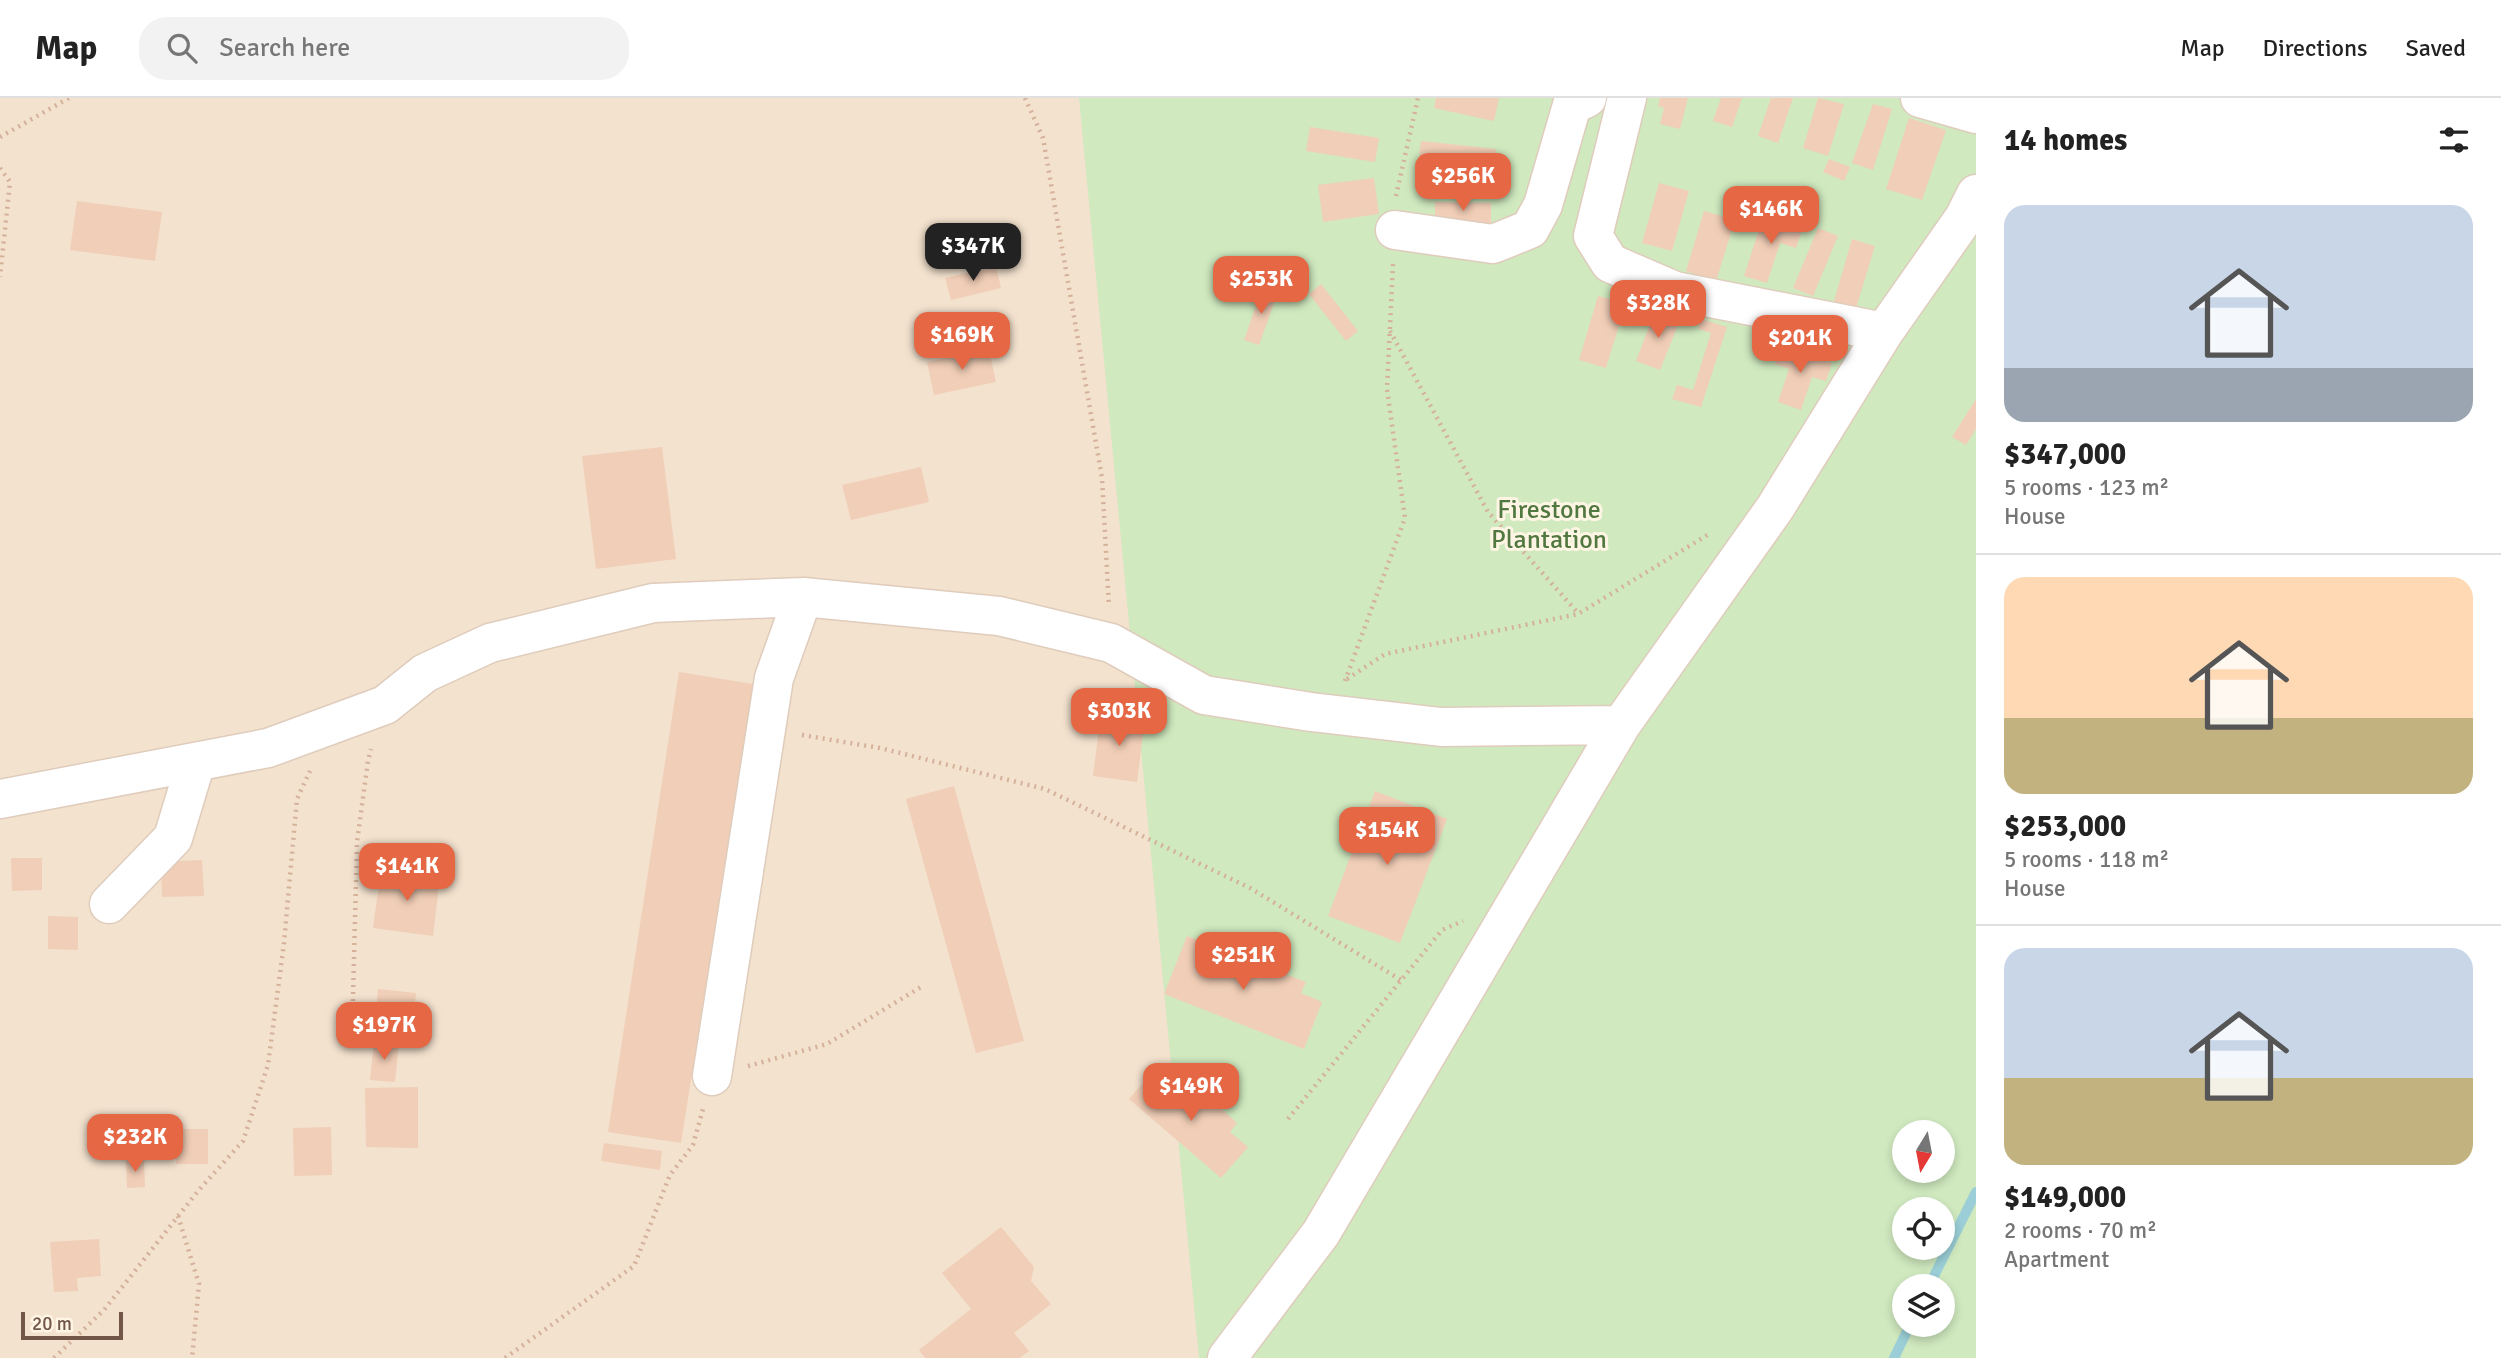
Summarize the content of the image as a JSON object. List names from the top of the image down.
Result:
{
  "parks": ["Firestone Plantation"],
  "scale_bar": "20 m",
  "north": "bottom",
  "page": {
    "header": "Map",
    "search": "Search here",
    "nav": ["Map", "Directions", "Saved"],
    "heading": "14 homes",
    "price": [
      "$256K",
      "$146K",
      "$347K",
      "$253K",
      "$328K",
      "$169K",
      "$201K",
      "$303K",
      "$154K",
      "$141K",
      "$251K",
      "$197K",
      "$149K",
      "$232K"
    ],
    "list": [
      {
        "name": "$347,000",
        "note": "5 rooms · 123 m² · House"
      },
      {
        "name": "$253,000",
        "note": "5 rooms · 118 m² · House"
      },
      {
        "name": "$149,000",
        "note": "2 rooms · 70 m² · Apartment"
      }
    ],
    "scale": "20 m"
  }
}
